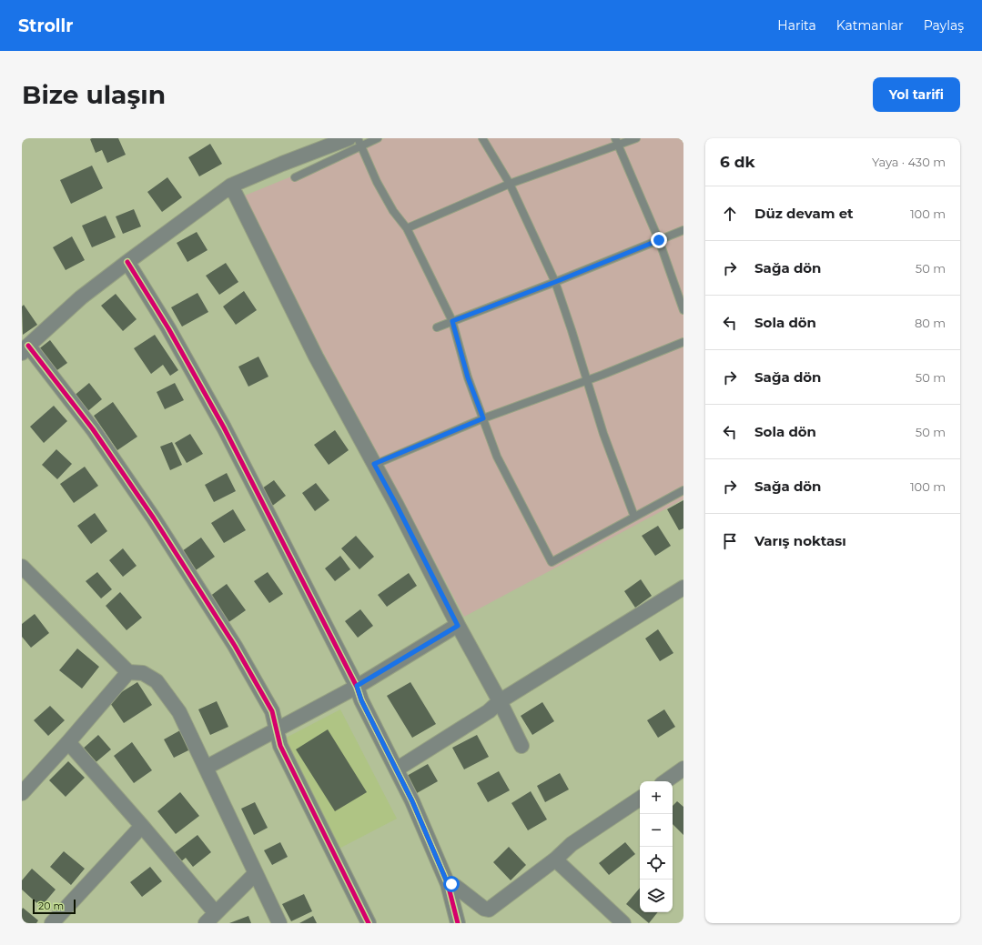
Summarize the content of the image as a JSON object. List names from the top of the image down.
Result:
{
  "scale_bar": "20 m",
  "page": {
    "header": "Strollr",
    "nav": ["Harita", "Katmanlar", "Paylaş"],
    "buttons": "Yol tarifi",
    "title": "Bize ulaşın",
    "heading": ["6 dk", "Yaya · 430 m"],
    "list": [
      ["Düz devam et", "100 m"],
      ["Sağa dön", "50 m"],
      ["Sola dön", "80 m"],
      ["Sağa dön", "50 m"],
      ["Sola dön", "50 m"],
      ["Sağa dön", "100 m"],
      "Varış noktası"
    ],
    "map_buttons": ["+", "−"],
    "scale": "20 m"
  }
}
